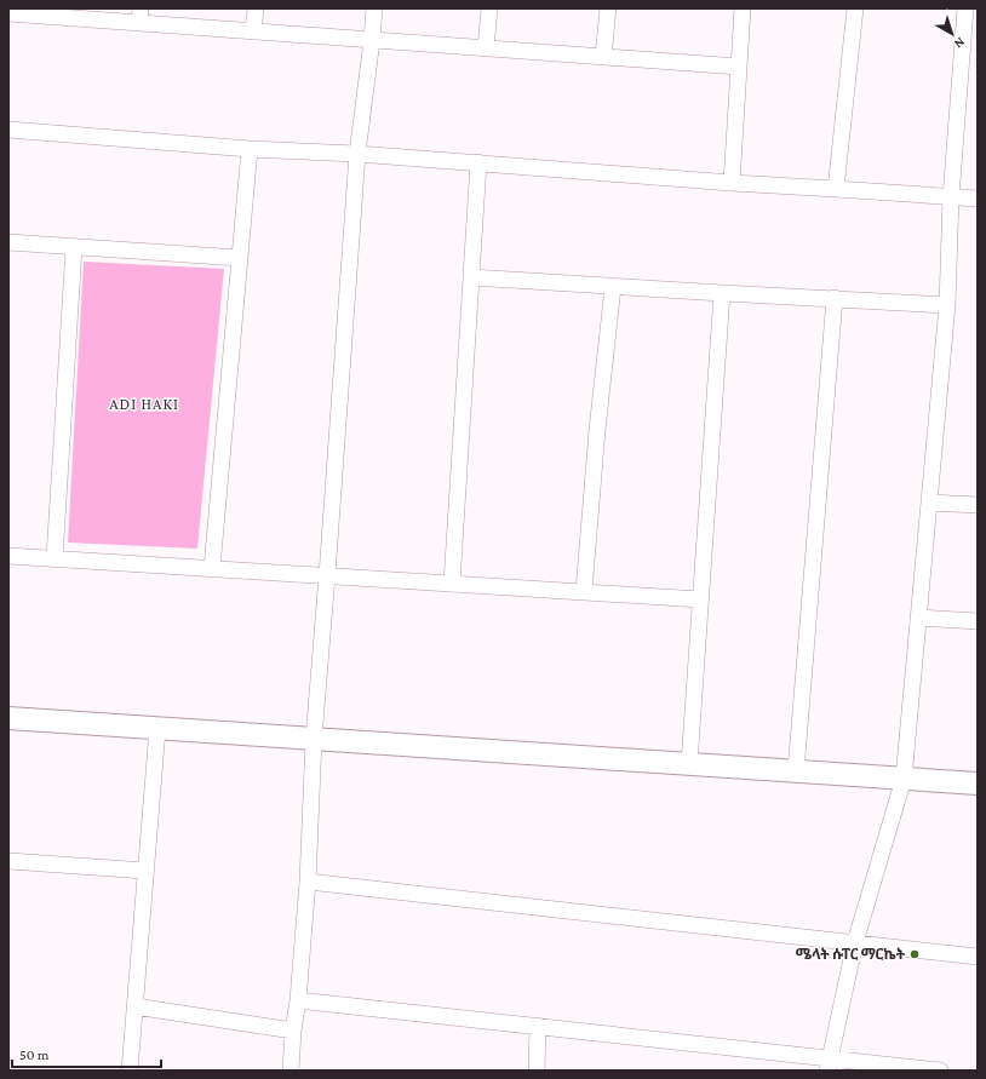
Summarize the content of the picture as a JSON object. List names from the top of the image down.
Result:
{
  "districts": ["ADI HAKI"],
  "places": ["ሜላት ሱፐር ማርኬት"],
  "scale_bar": "50 m",
  "north": "bottom right"
}
